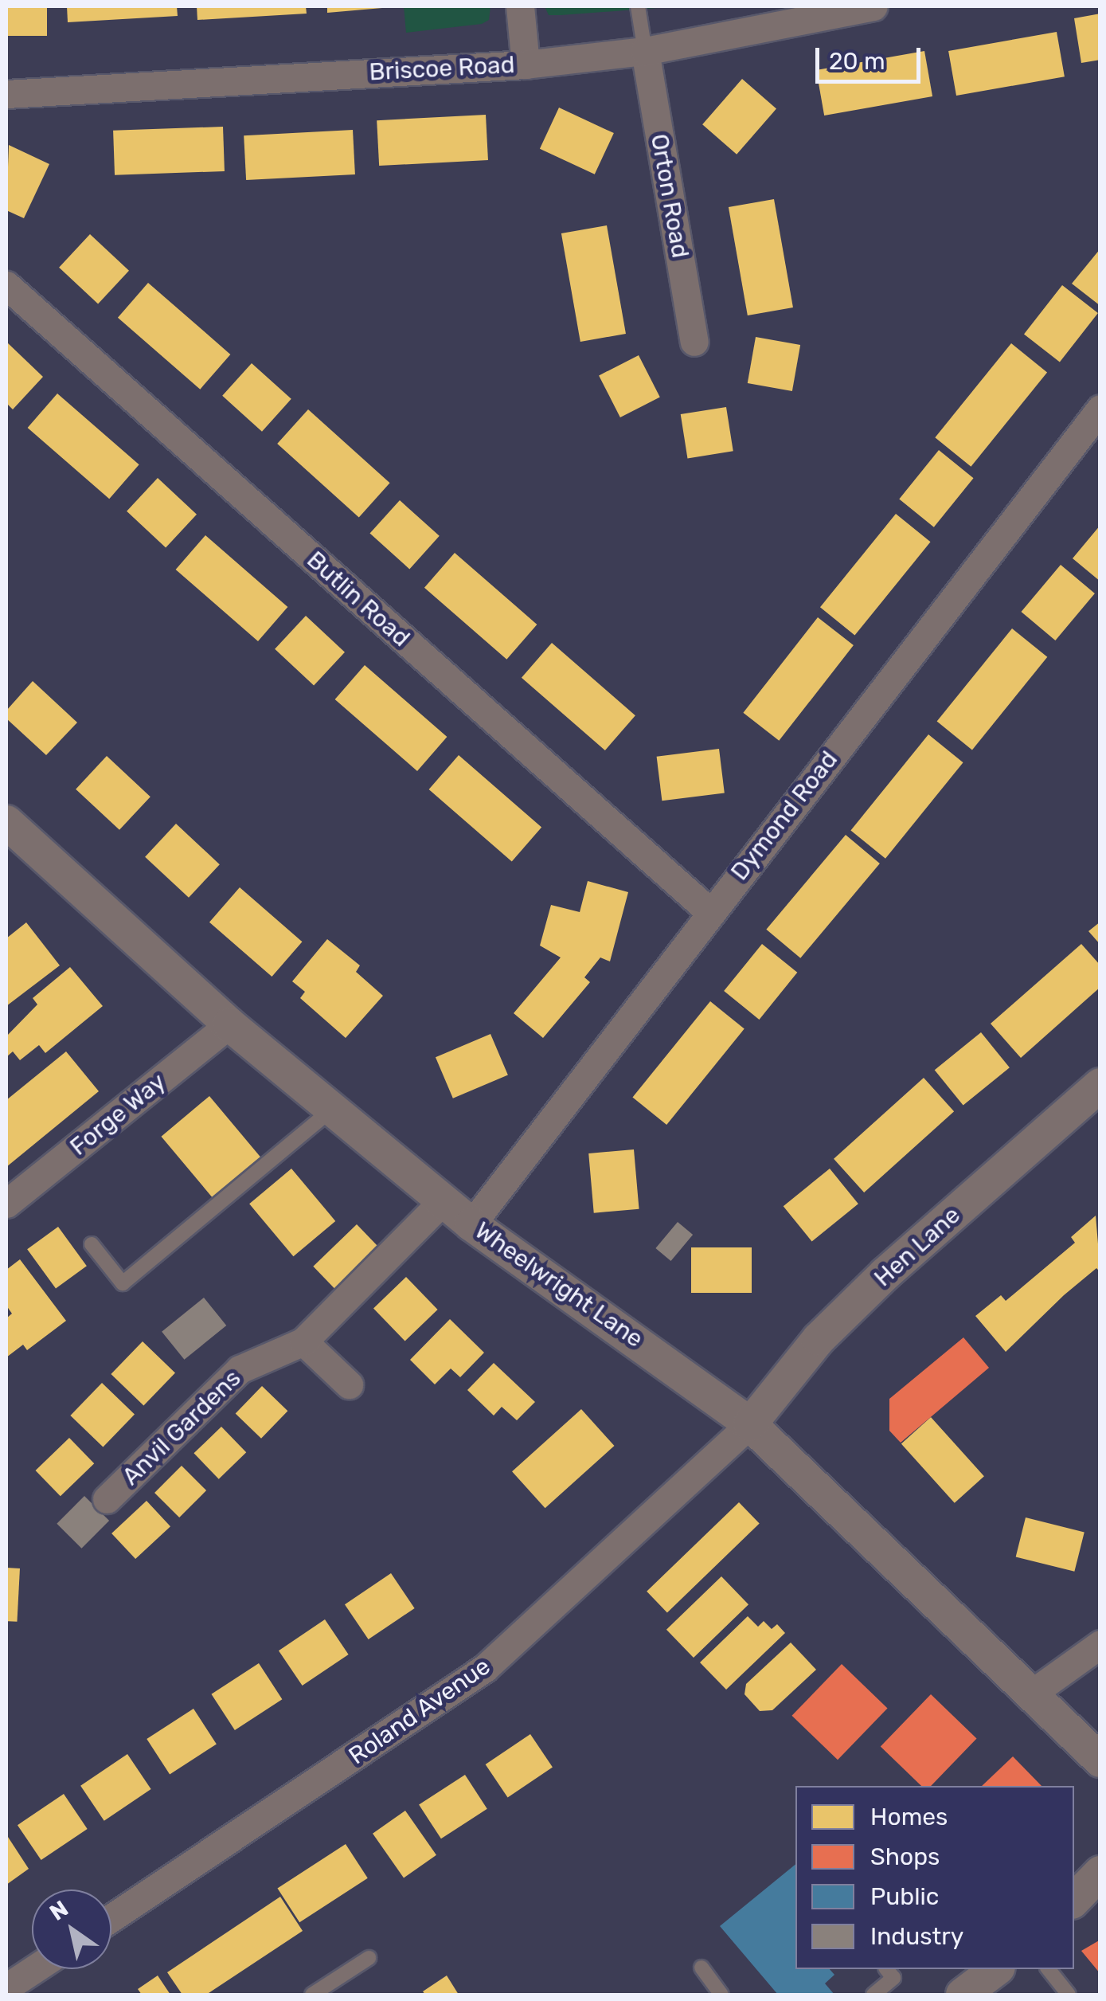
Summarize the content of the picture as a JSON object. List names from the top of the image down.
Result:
{
  "streets": {
    "street": [
      "Briscoe Road",
      "Orton Road",
      "Butlin Road",
      "Dymond Road",
      "Forge Way",
      "Hen Lane",
      "Wheelwright Lane",
      "Anvil Gardens",
      "Roland Avenue"
    ]
  },
  "crossings": [
    ["Briscoe Road", "Orton Road"],
    ["Butlin Road", "Dymond Road"],
    ["Dymond Road", "Wheelwright Lane"],
    ["Forge Way", "Wheelwright Lane"],
    ["Hen Lane", "Wheelwright Lane"],
    ["Hen Lane", "Roland Avenue"],
    ["Wheelwright Lane", "Anvil Gardens"],
    ["Wheelwright Lane", "Roland Avenue"]
  ],
  "legend": [
    "Homes",
    "Shops",
    "Public",
    "Industry"
  ],
  "scale_bar": "20 m",
  "north": "top left"
}
